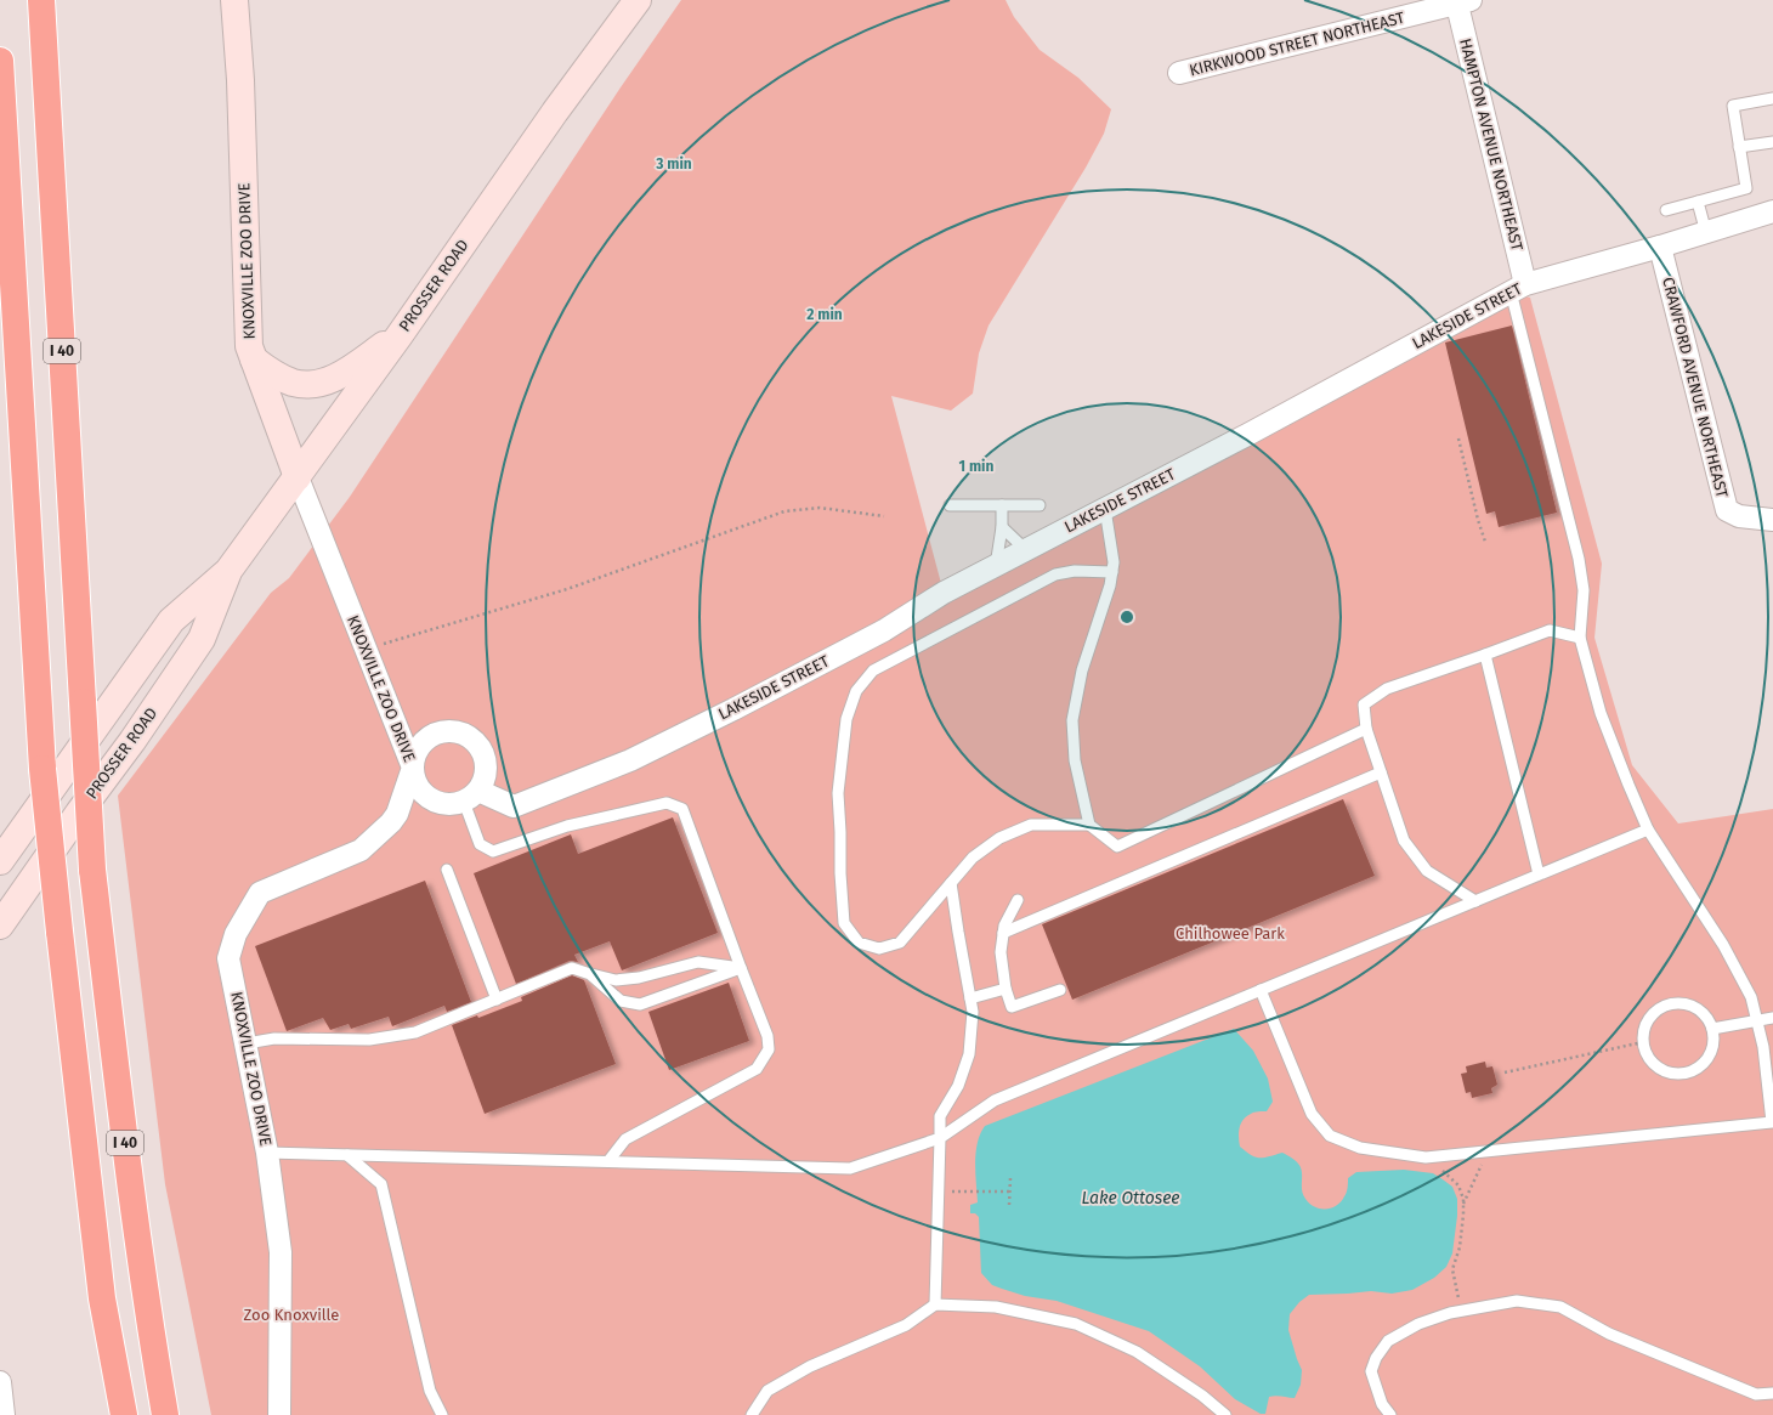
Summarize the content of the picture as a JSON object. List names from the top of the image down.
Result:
{
  "streets": {
    "highway": ["I 40"],
    "street": [
      "KIRKWOOD STREET NORTHEAST",
      "HAMPTON AVENUE NORTHEAST",
      "KNOXVILLE ZOO DRIVE",
      "PROSSER ROAD",
      "LAKESIDE STREET",
      "CRAWFORD AVENUE NORTHEAST"
    ]
  },
  "crossings": [
    ["KIRKWOOD STREET NORTHEAST", "HAMPTON AVENUE NORTHEAST"],
    ["HAMPTON AVENUE NORTHEAST", "LAKESIDE STREET"],
    ["KNOXVILLE ZOO DRIVE", "PROSSER ROAD"],
    ["KNOXVILLE ZOO DRIVE", "LAKESIDE STREET"],
    ["LAKESIDE STREET", "CRAWFORD AVENUE NORTHEAST"]
  ],
  "water": ["Lake Ottosee"],
  "parks": ["Chilhowee Park", "Zoo Knoxville"],
  "rings": ["3 min", "2 min", "1 min"]
}
